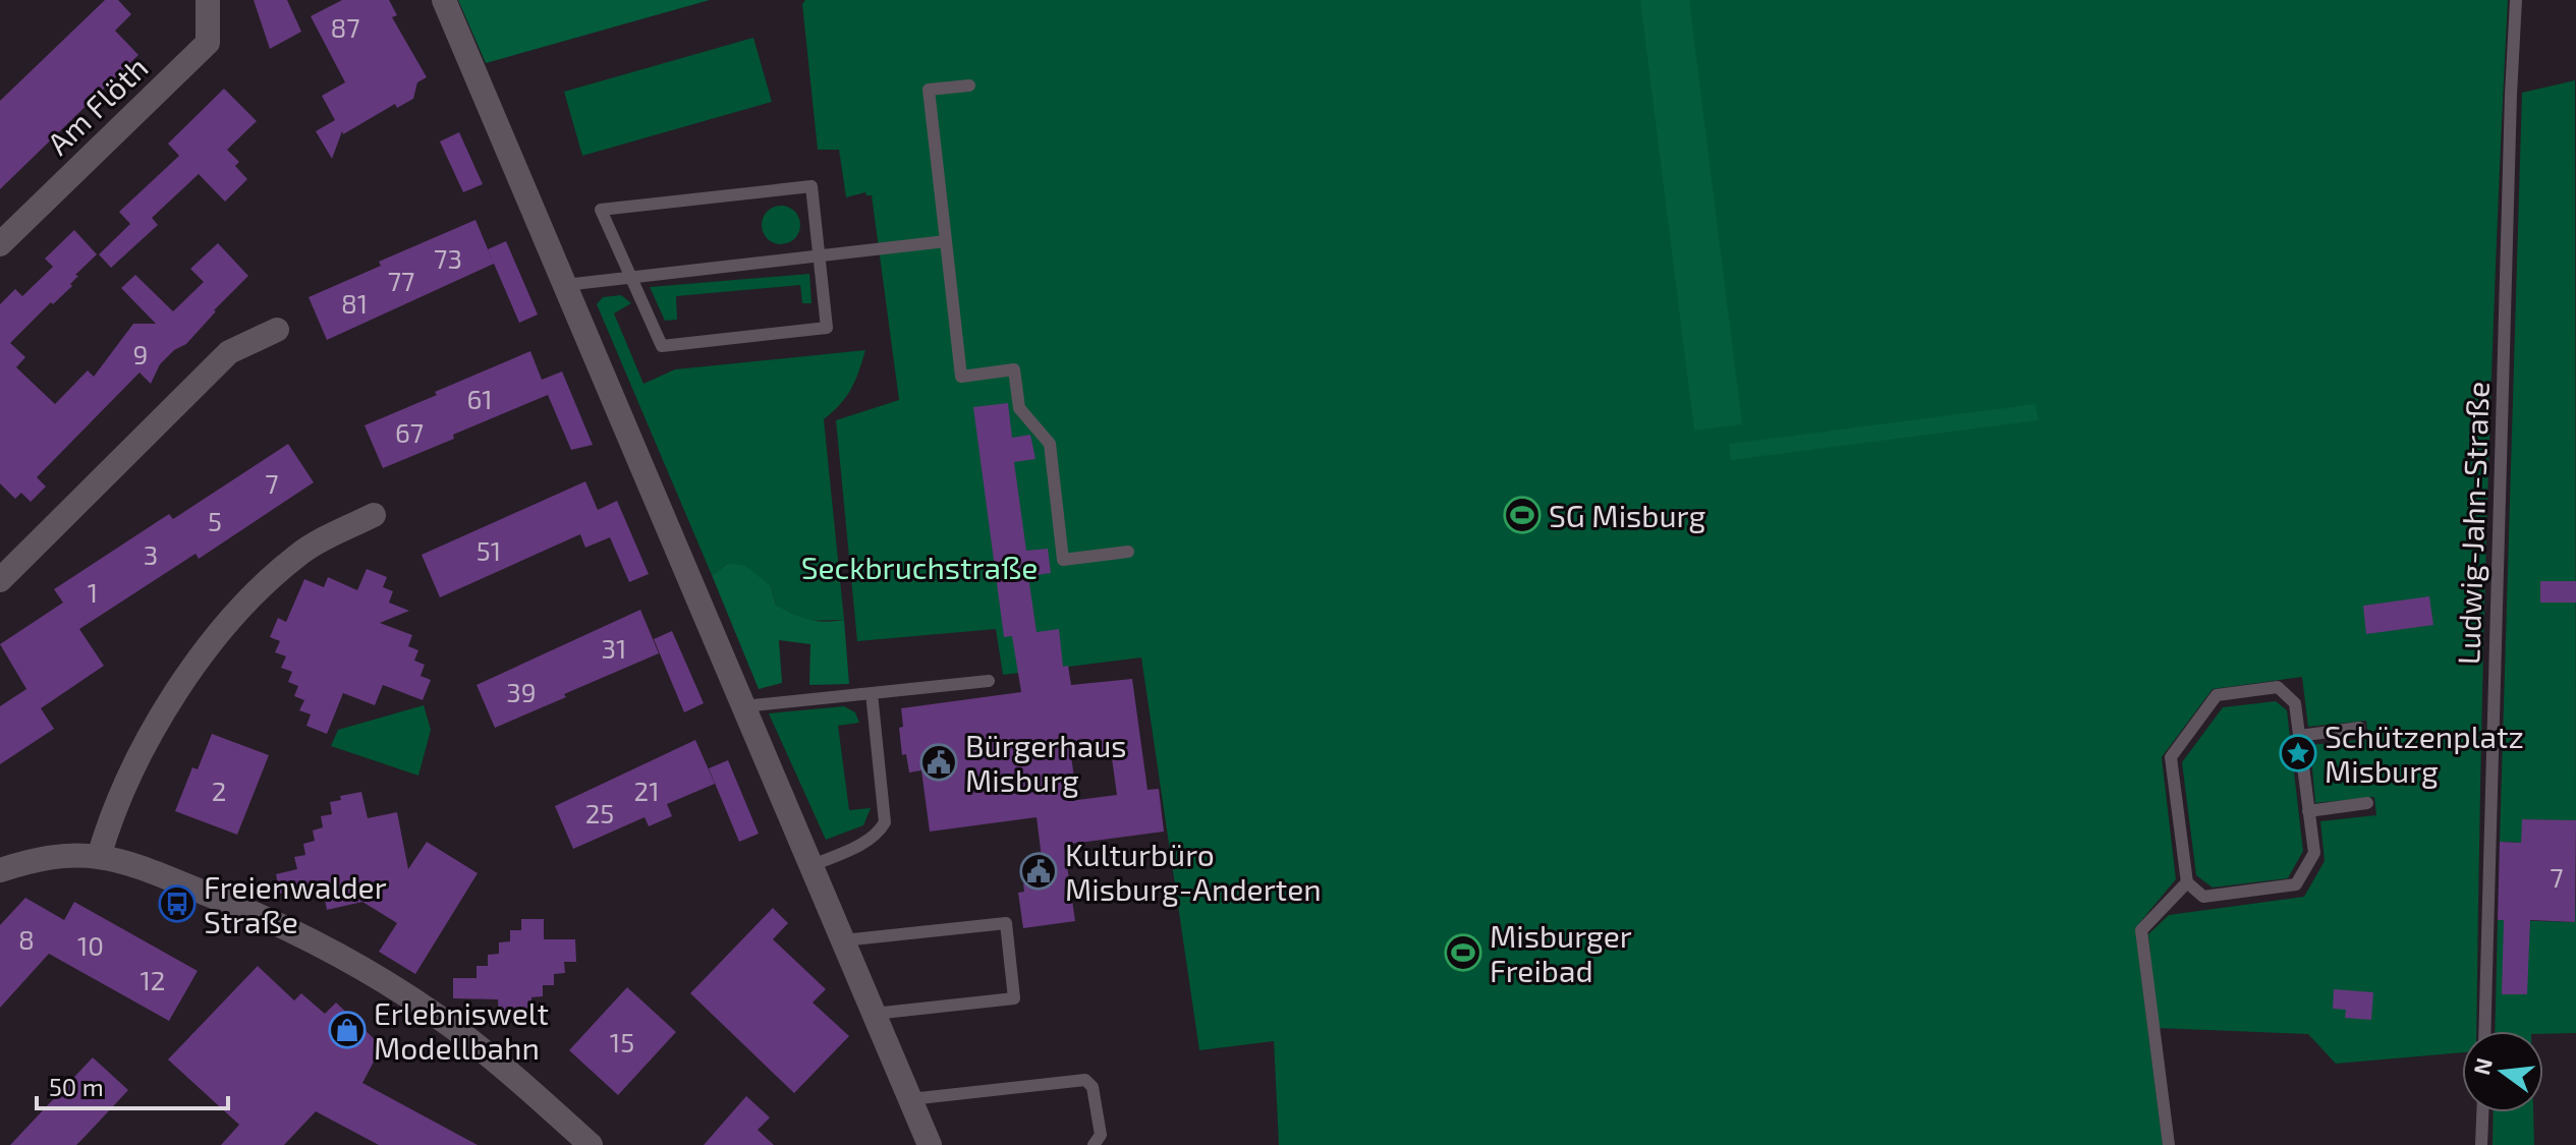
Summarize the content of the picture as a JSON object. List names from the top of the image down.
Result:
{
  "streets": {
    "street": ["Am Flöth"],
    "lane": ["Ludwig-Jahn-Straße"]
  },
  "parks": ["Seckbruchstraße"],
  "places": {
    "sports": ["SG Misburg", "Misburger Freibad"],
    "place": ["Schützenplatz Misburg"],
    "public building": ["Bürgerhaus Misburg", "Kulturbüro Misburg-Anderten"],
    "bus stop": ["Freienwalder Straße"],
    "shop": ["Erlebniswelt Modellbahn"]
  },
  "house_numbers": [
    "87",
    "73",
    "77",
    "81",
    "9",
    "61",
    "67",
    "7",
    "5",
    "51",
    "3",
    "1",
    "31",
    "39",
    "2",
    "21",
    "25",
    "7",
    "8",
    "10",
    "12",
    "15"
  ],
  "scale_bar": "50 m",
  "north": "left"
}
